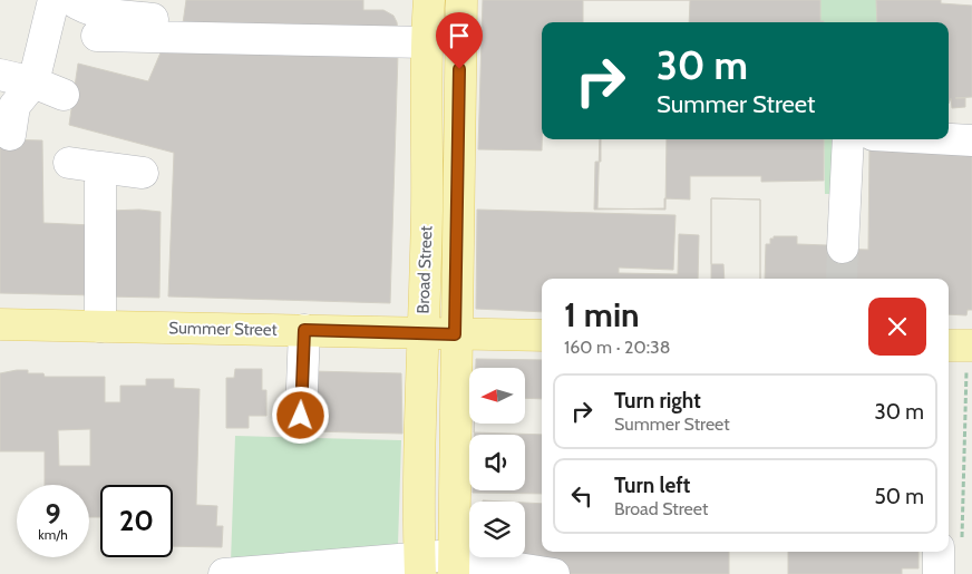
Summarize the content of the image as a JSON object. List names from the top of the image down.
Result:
{
  "streets": {
    "main road": ["Broad Street", "Summer Street"]
  },
  "crossings": [
    ["Broad Street", "Summer Street"]
  ],
  "north": "left",
  "page": {
    "turn": ["30 m", "Summer Street"],
    "heading": ["1 min", "160 m · 20:38"],
    "list": [
      {
        "name": "Turn right",
        "note": "Summer Street",
        "value": "30 m"
      },
      {
        "name": "Turn left",
        "note": "Broad Street",
        "value": "50 m"
      }
    ],
    "speed": "9 km/h",
    "limit": "20"
  }
}
